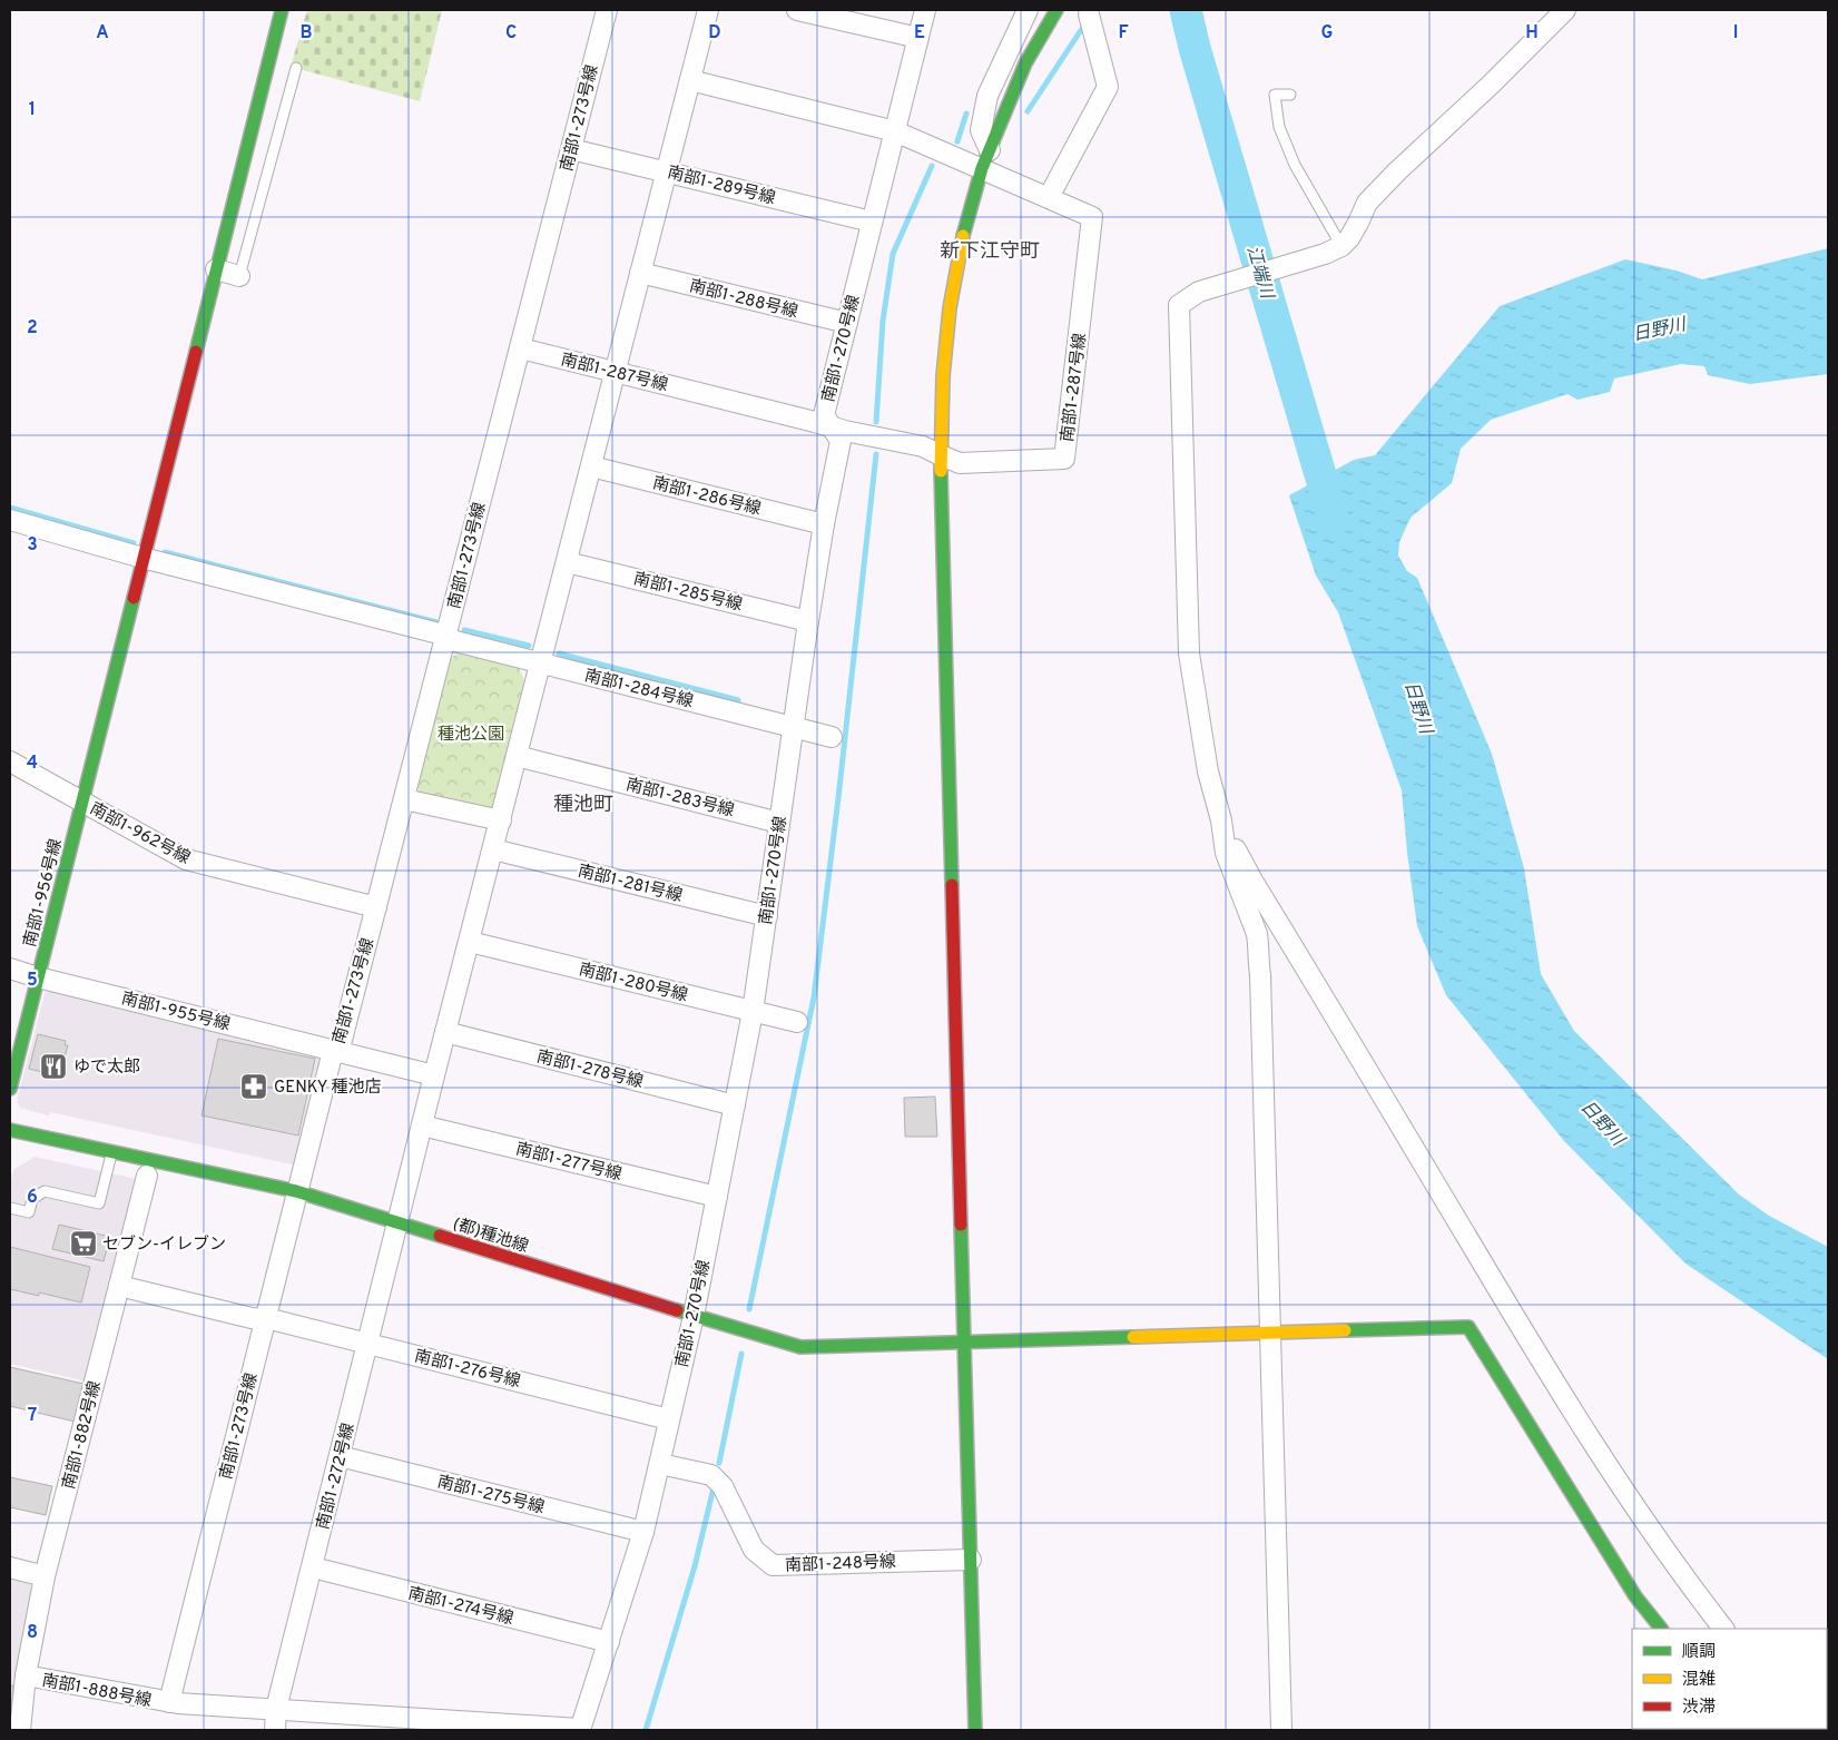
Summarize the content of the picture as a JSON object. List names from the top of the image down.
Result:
{
  "streets": {
    "street": [
      "南部1-273号線",
      "南部1-289号線",
      "南部1-288号線",
      "南部1-270号線",
      "南部1-287号線",
      "南部1-286号線",
      "南部1-285号線",
      "南部1-284号線",
      "南部1-283号線",
      "南部1-962号線",
      "南部1-281号線",
      "南部1-956号線",
      "南部1-280号線",
      "南部1-955号線",
      "南部1-278号線",
      "南部1-277号線",
      "(都)種池線",
      "南部1-276号線",
      "南部1-882号線",
      "南部1-272号線",
      "南部1-275号線",
      "南部1-248号線",
      "南部1-274号線",
      "南部1-888号線"
    ]
  },
  "crossings": [
    ["南部1-273号線", "南部1-289号線"],
    ["南部1-273号線", "南部1-287号線"],
    ["南部1-273号線", "南部1-284号線"],
    ["南部1-273号線", "南部1-962号線"],
    ["南部1-273号線", "南部1-955号線"],
    ["南部1-273号線", "(都)種池線"],
    ["南部1-273号線", "南部1-276号線"],
    ["南部1-273号線", "南部1-888号線"],
    ["南部1-289号線", "南部1-270号線"],
    ["南部1-289号線", "南部1-272号線"],
    ["南部1-288号線", "南部1-270号線"],
    ["南部1-288号線", "南部1-272号線"],
    ["南部1-270号線", "南部1-287号線"],
    ["南部1-270号線", "南部1-286号線"],
    ["南部1-270号線", "南部1-285号線"],
    ["南部1-270号線", "南部1-284号線"],
    ["南部1-270号線", "南部1-283号線"],
    ["南部1-270号線", "南部1-281号線"],
    ["南部1-270号線", "南部1-280号線"],
    ["南部1-270号線", "南部1-278号線"],
    ["南部1-270号線", "南部1-277号線"],
    ["南部1-270号線", "(都)種池線"],
    ["南部1-270号線", "南部1-276号線"],
    ["南部1-270号線", "南部1-275号線"],
    ["南部1-270号線", "南部1-248号線"],
    ["南部1-270号線", "南部1-274号線"],
    ["南部1-287号線", "南部1-272号線"],
    ["南部1-286号線", "南部1-272号線"],
    ["南部1-285号線", "南部1-272号線"],
    ["南部1-284号線", "南部1-956号線"],
    ["南部1-284号線", "南部1-272号線"],
    ["南部1-283号線", "南部1-272号線"],
    ["南部1-962号線", "南部1-956号線"],
    ["南部1-281号線", "南部1-272号線"],
    ["南部1-956号線", "南部1-955号線"],
    ["南部1-280号線", "南部1-272号線"],
    ["南部1-955号線", "南部1-272号線"],
    ["南部1-278号線", "南部1-272号線"],
    ["南部1-277号線", "南部1-272号線"],
    ["(都)種池線", "南部1-272号線"],
    ["南部1-276号線", "南部1-272号線"],
    ["南部1-882号線", "南部1-888号線"],
    ["南部1-272号線", "南部1-275号線"],
    ["南部1-272号線", "南部1-274号線"]
  ],
  "districts": ["新下江守町", "種池町"],
  "water": ["江端川", "日野川"],
  "parks": ["種池公園"],
  "places": {
    "restaurant": ["ゆで太郎"],
    "pharmacy": ["GENKY 種池店"],
    "supermarket": ["セブン-イレブン"]
  },
  "legend": ["順調", "混雑", "渋滞"],
  "grid": {
    "columns": [
      "A",
      "B",
      "C",
      "D",
      "E",
      "F",
      "G",
      "H",
      "I"
    ],
    "rows": [
      "1",
      "2",
      "3",
      "4",
      "5",
      "6",
      "7",
      "8"
    ]
  }
}
